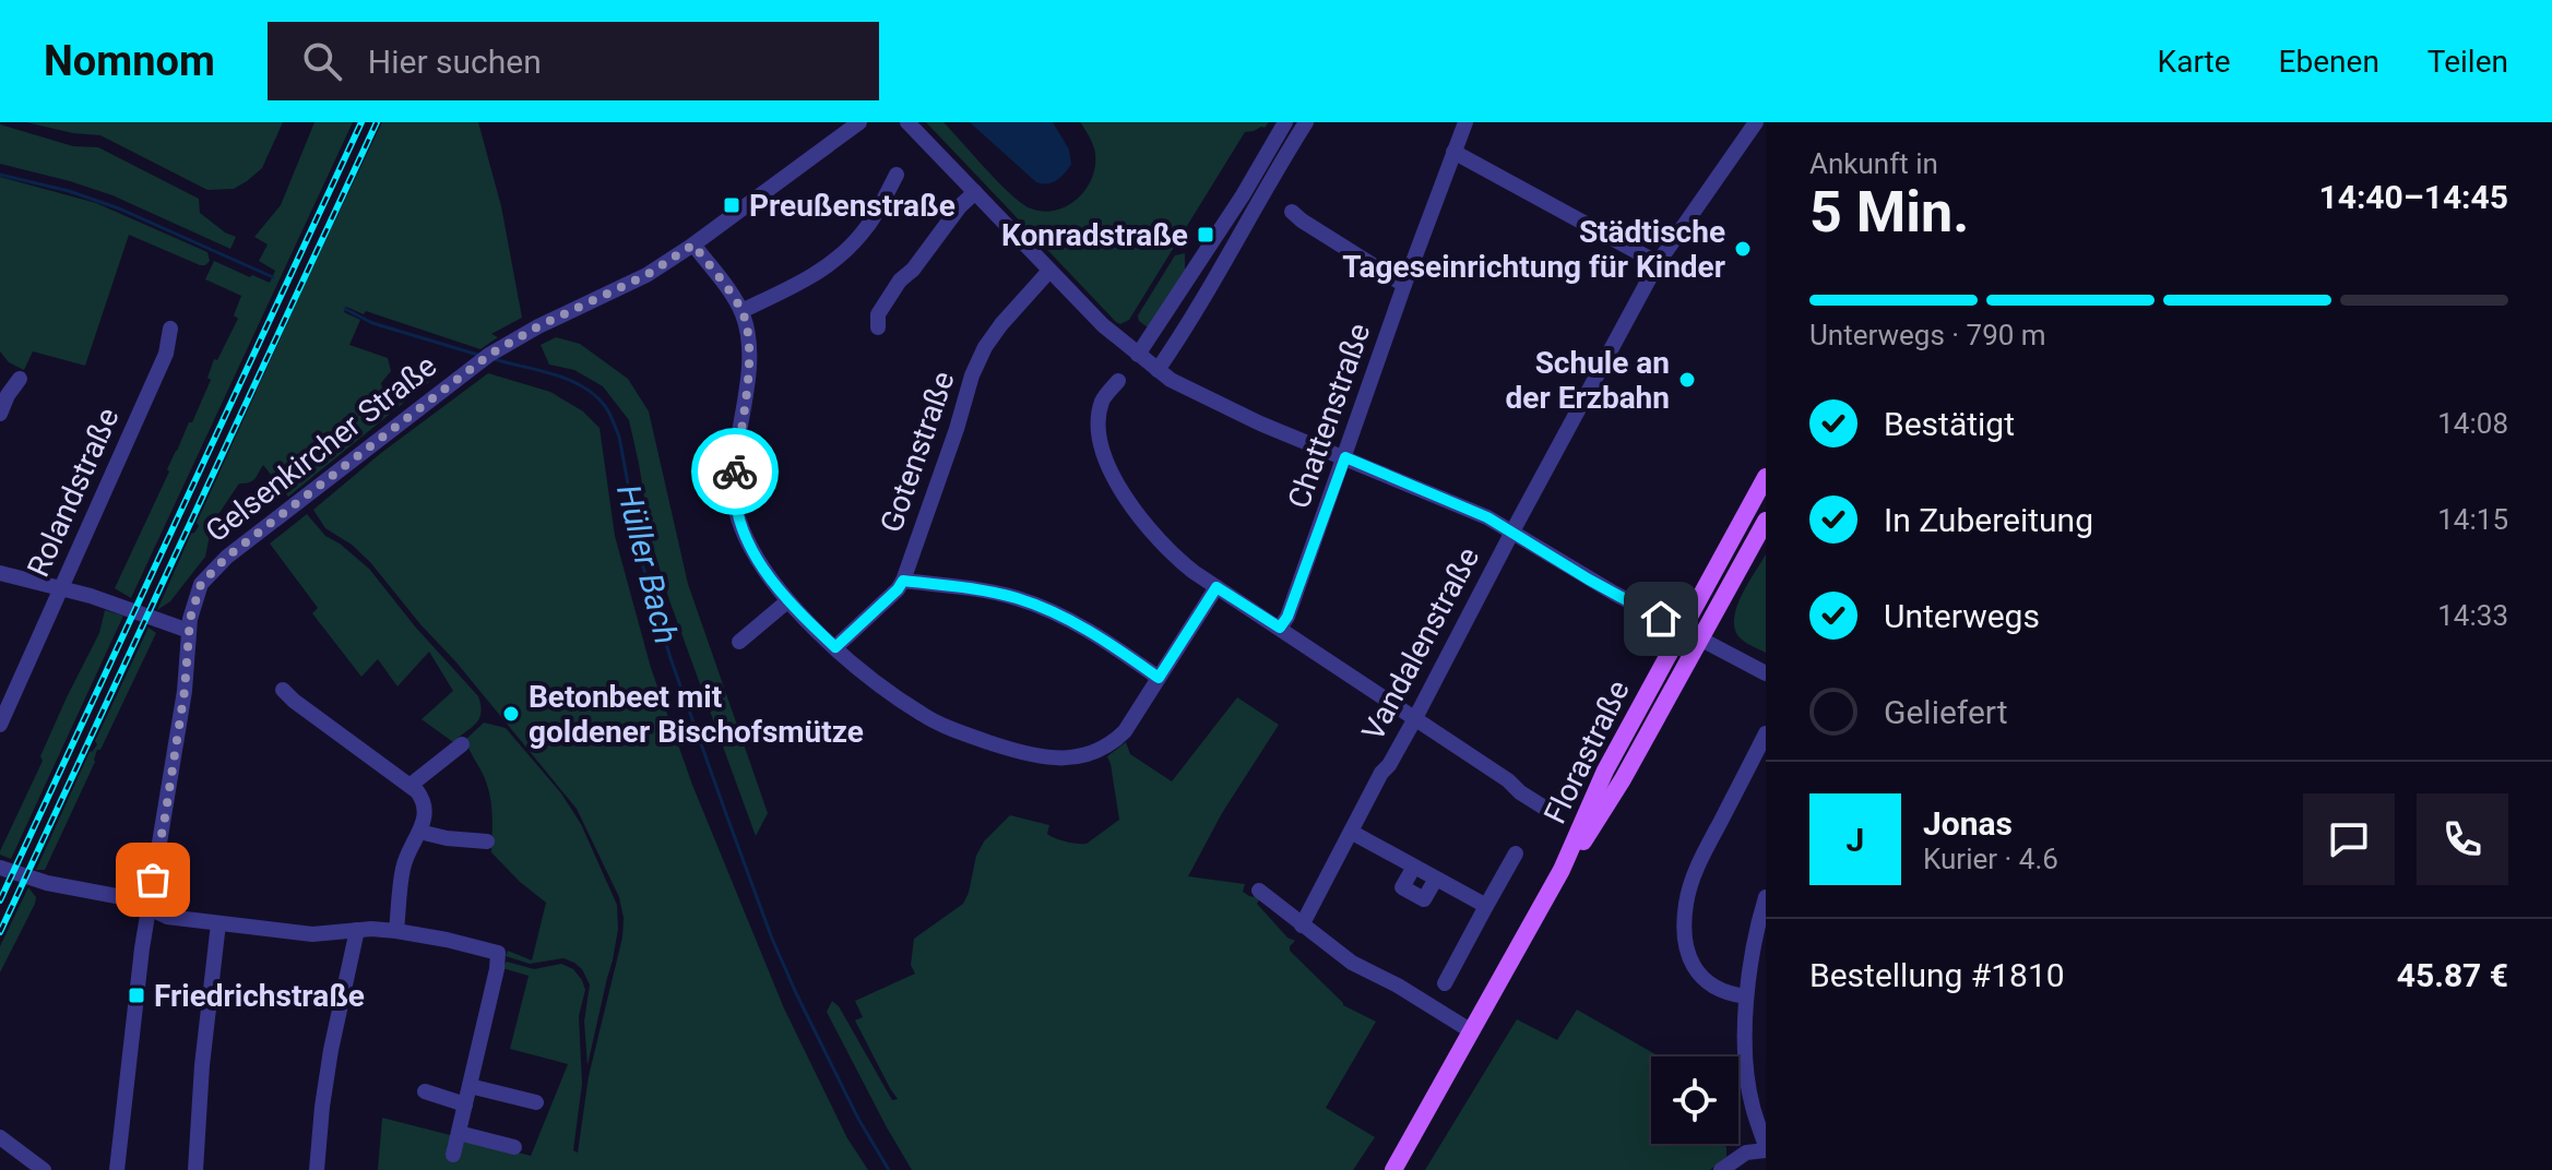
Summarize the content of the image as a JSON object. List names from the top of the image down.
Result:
{
  "streets": {
    "main road": ["Florastraße"],
    "street": [
      "Chattenstraße",
      "Gelsenkircher Straße",
      "Gotenstraße",
      "Rolandstraße",
      "Vandalenstraße"
    ]
  },
  "water": ["Hüller Bach"],
  "places": {
    "transit": ["Preußenstraße", "Konradstraße", "Friedrichstraße"],
    "other": ["Städtische Tageseinrichtung für Kinder", "Schule an der Erzbahn", "Betonbeet mit goldener Bischofsmütze"]
  },
  "page": {
    "header": "Nomnom",
    "search": "Hier suchen",
    "nav": ["Karte", "Ebenen", "Teilen"],
    "heading": ["5 Min.", "Ankunft in", "14:40–14:45"],
    "panel": [
      "Jonas",
      "Kurier · 4.6",
      "Bestellung #1810",
      "45.87 €"
    ],
    "bar": "Unterwegs · 790 m",
    "list": [
      ["Bestätigt", "14:08"],
      ["In Zubereitung", "14:15"],
      ["Unterwegs", "14:33"],
      "Geliefert"
    ],
    "round": "J"
  }
}
